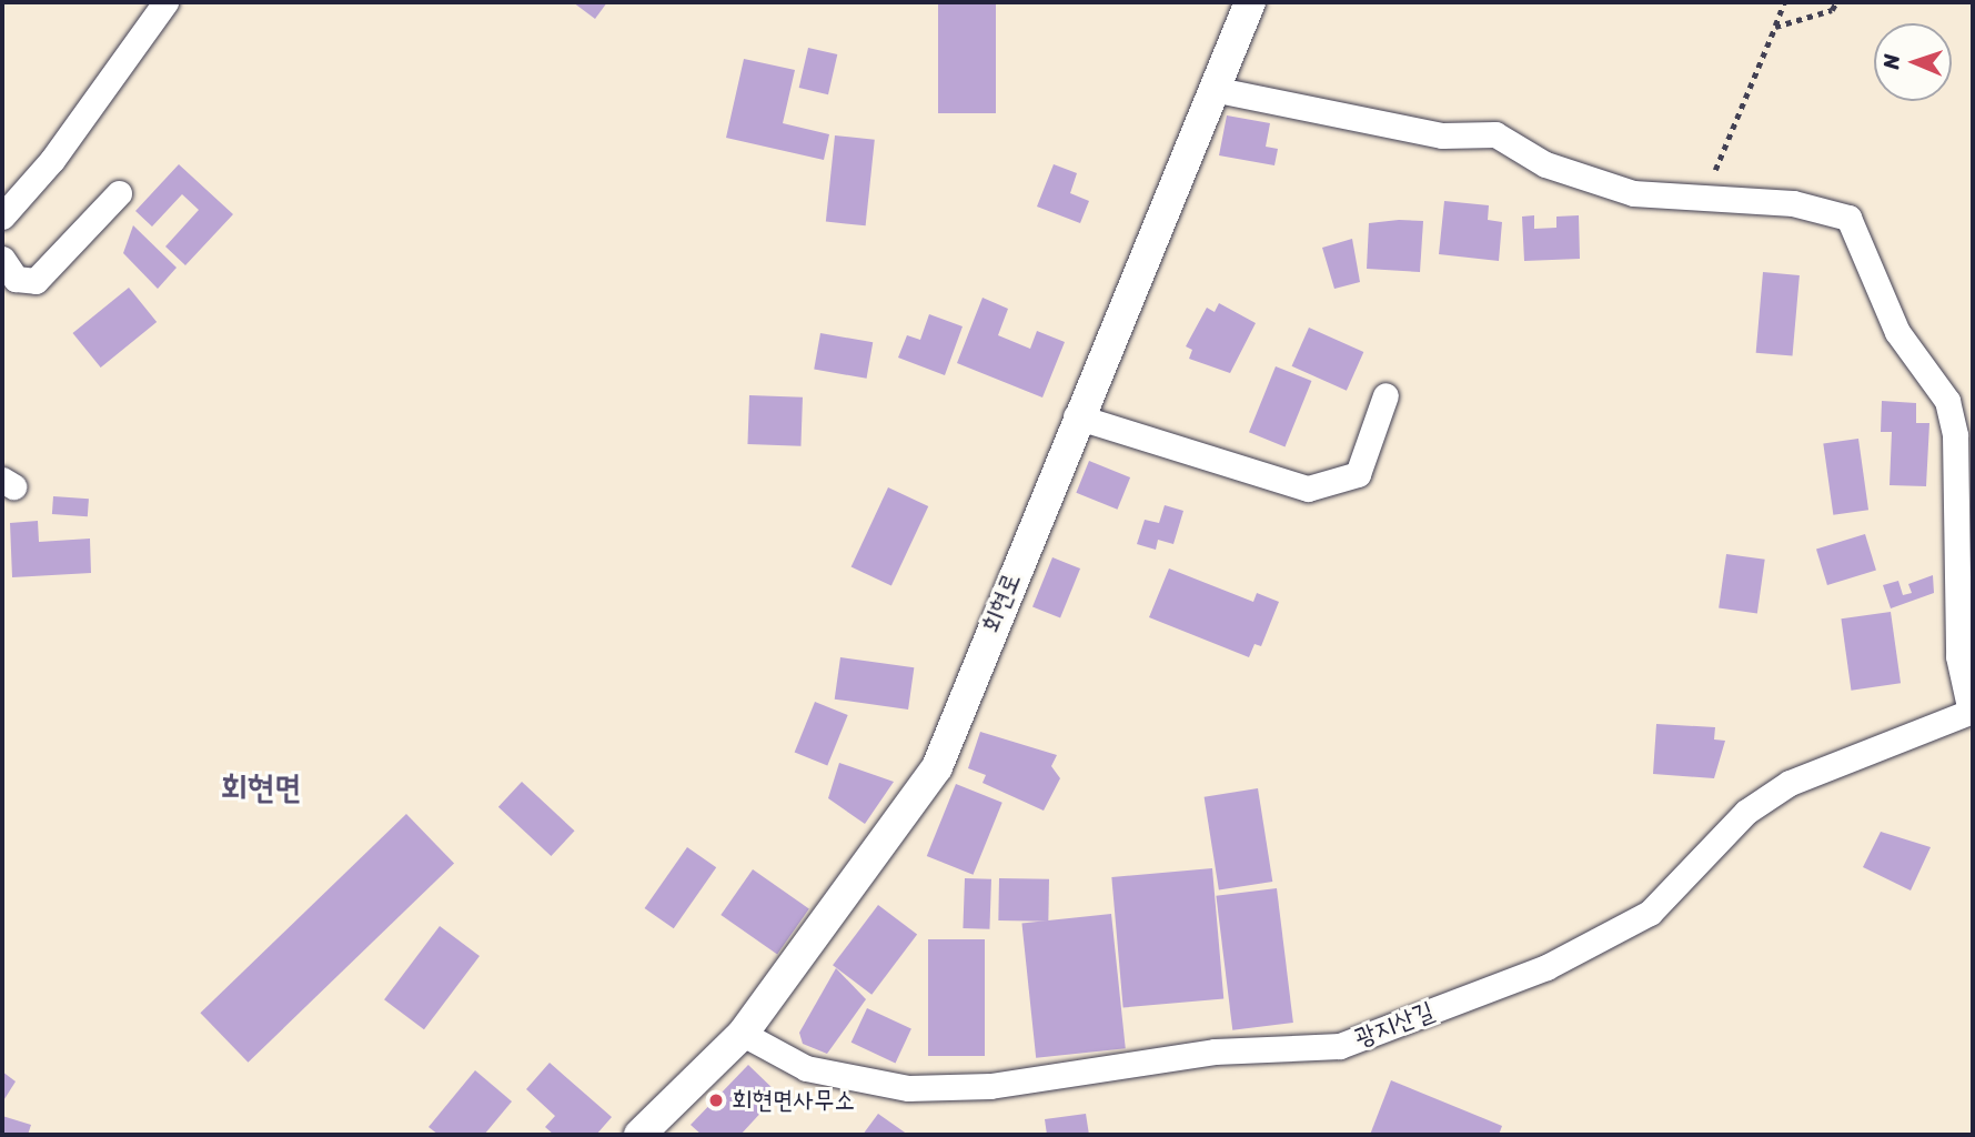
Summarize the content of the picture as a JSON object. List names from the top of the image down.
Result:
{
  "streets": {
    "street": ["회현로", "광지산길"]
  },
  "crossings": [
    ["회현로", "광지산길"]
  ],
  "districts": ["회현면"],
  "places": ["회현면사무소"],
  "north": "left"
}
